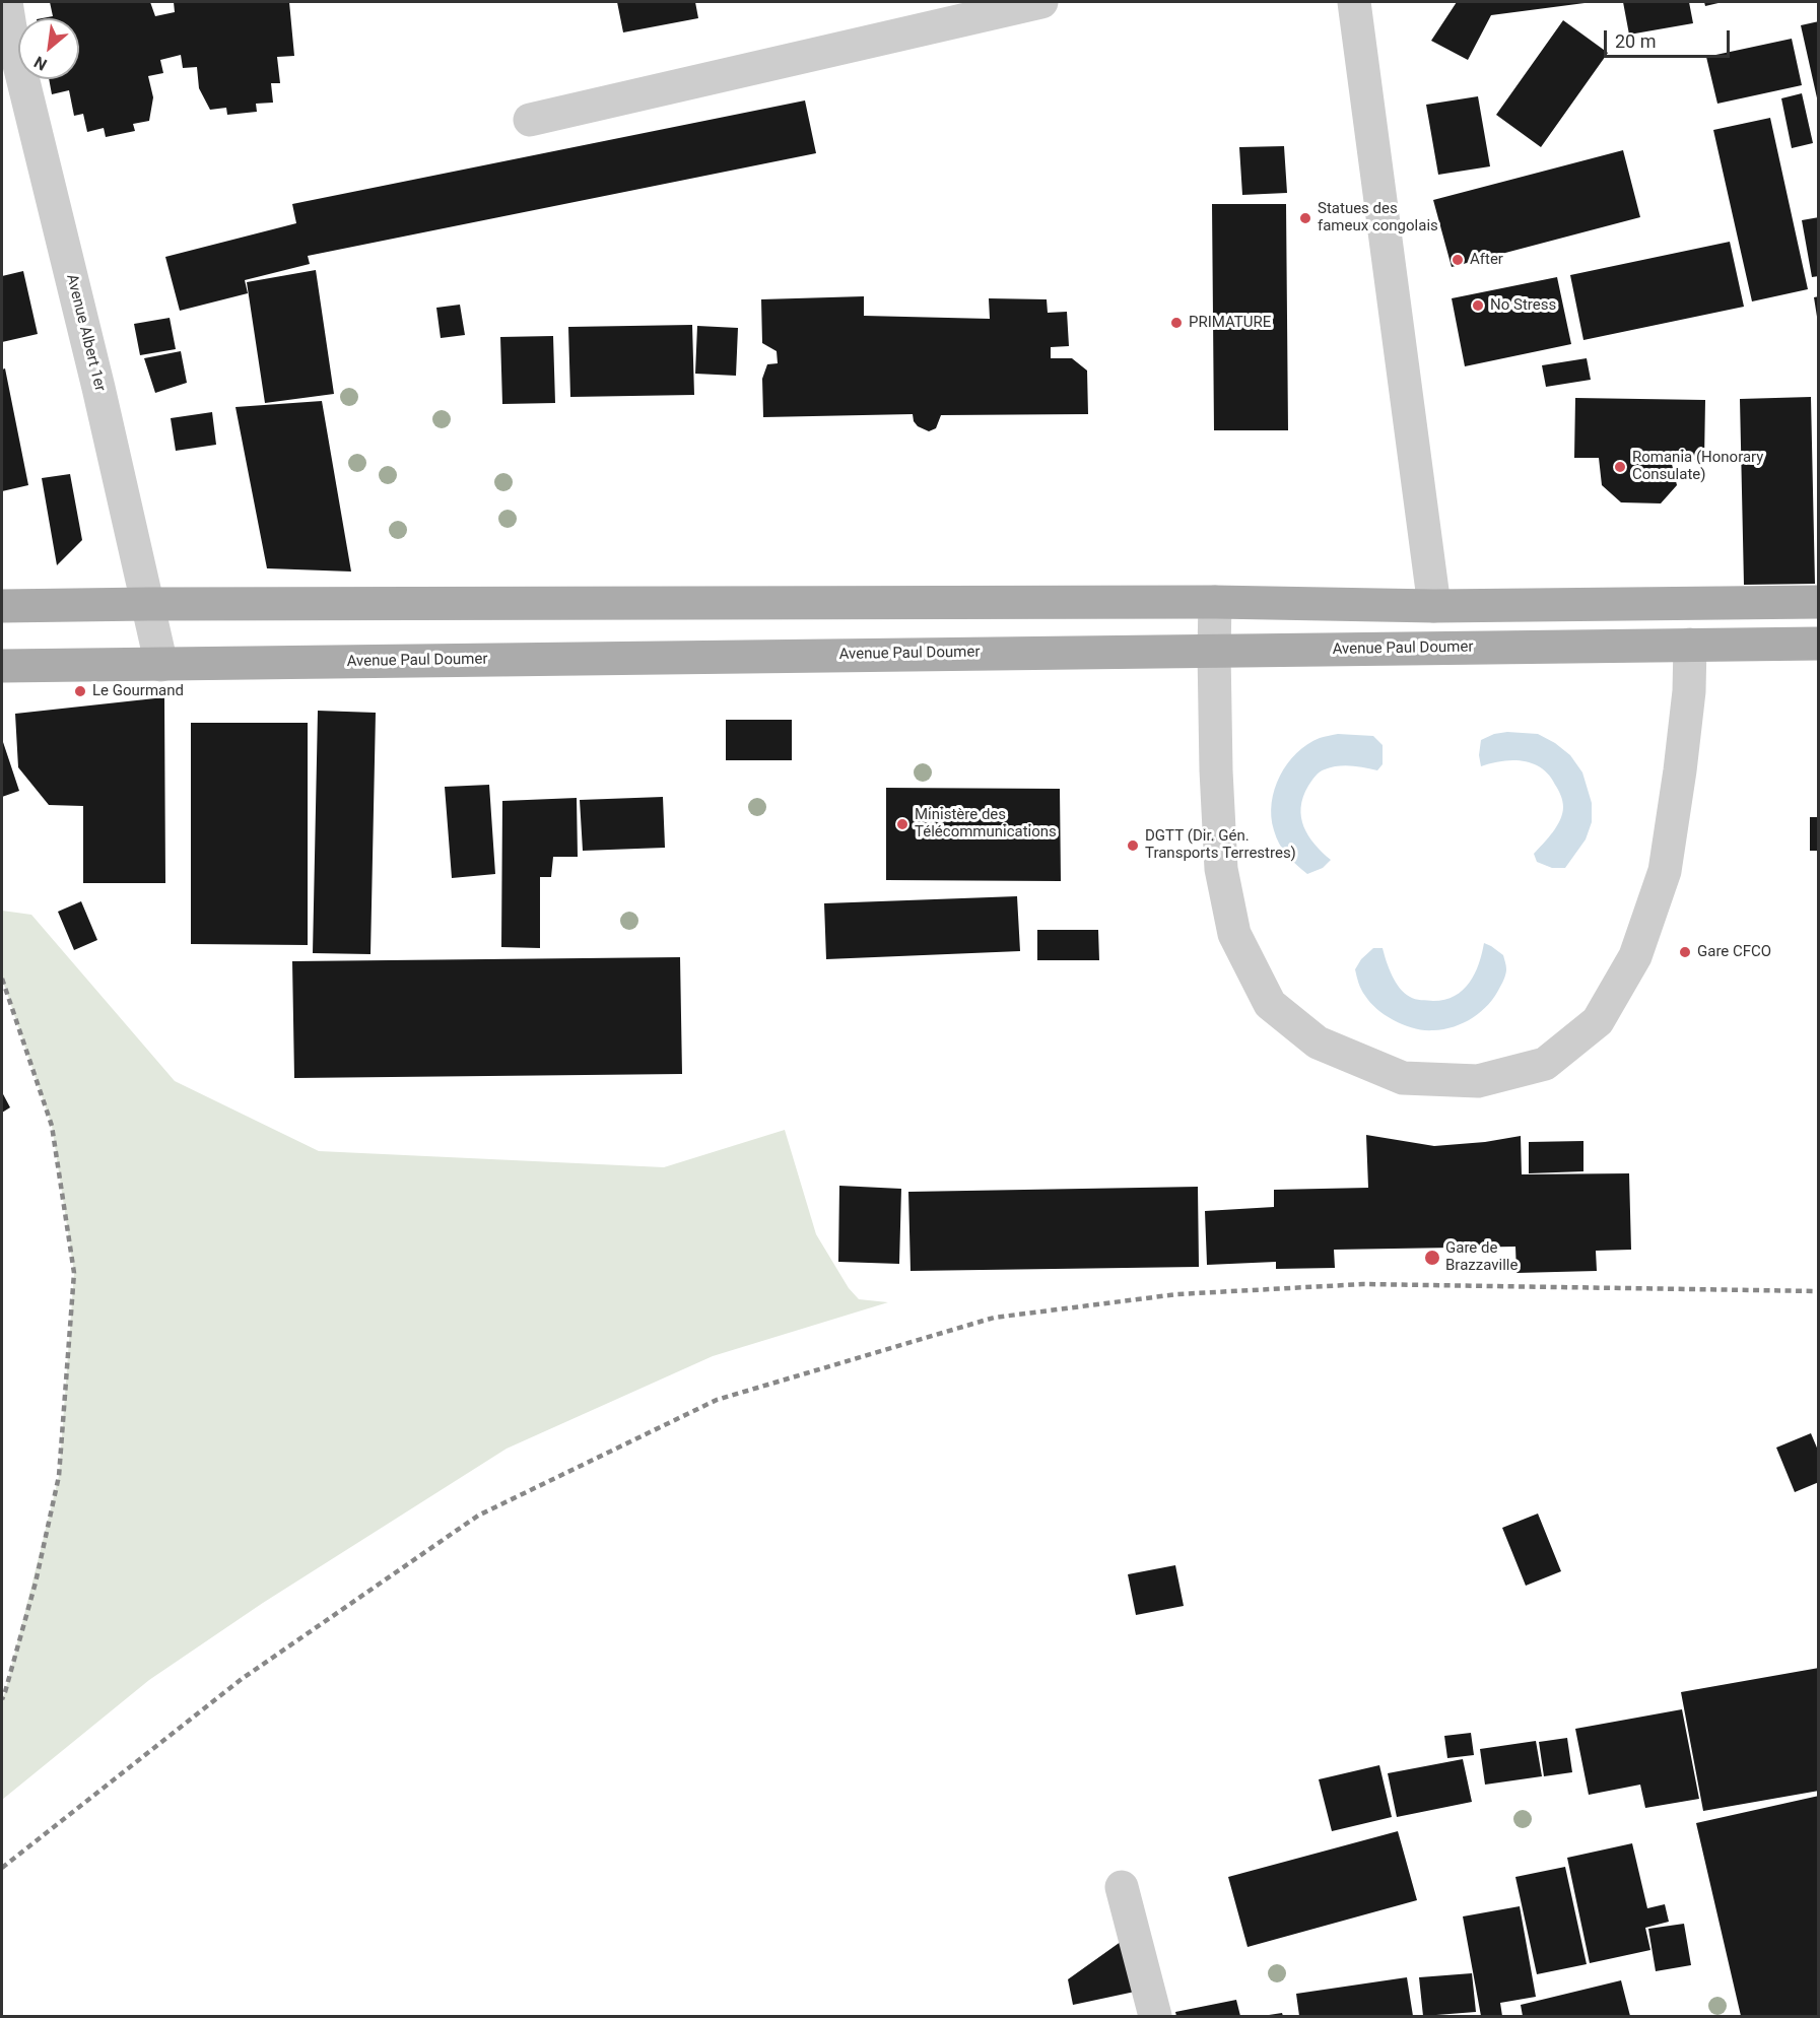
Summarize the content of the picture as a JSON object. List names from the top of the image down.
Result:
{
  "streets": {
    "main road": ["Avenue Paul Doumer"],
    "street": ["Avenue Albert 1er"]
  },
  "crossings": [
    ["Avenue Albert 1er", "Avenue Paul Doumer"]
  ],
  "places": [
    "Statues des fameux congolais",
    "After",
    "No Stress",
    "PRIMATURE",
    "Romania (Honorary Consulate)",
    "Le Gourmand",
    "Ministère des Télécommunications",
    "DGTT (Dir. Gén. Transports Terrestres)",
    "Gare CFCO",
    "Gare de Brazzaville"
  ],
  "scale_bar": "20 m",
  "north": "bottom left"
}
